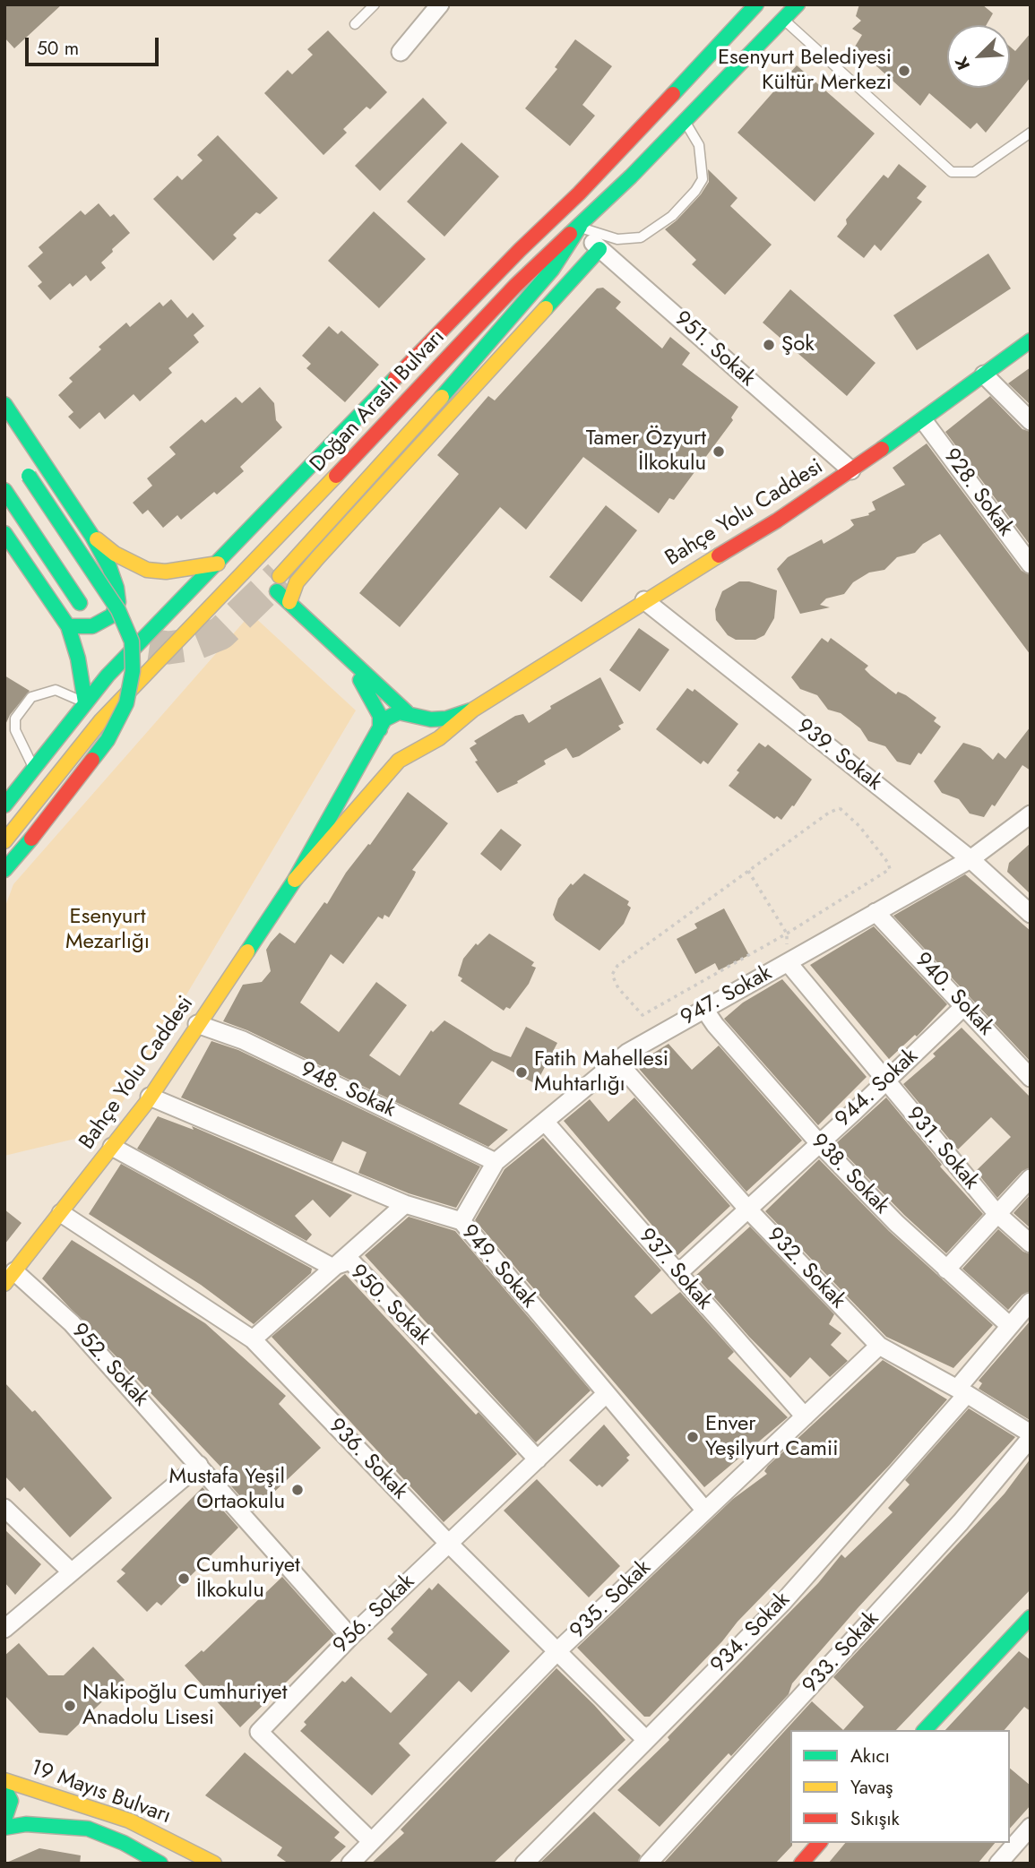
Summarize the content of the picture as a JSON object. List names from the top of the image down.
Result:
{
  "streets": {
    "main road": ["Doğan Araslı Bulvarı", "Bahçe Yolu Caddesi", "19 Mayıs Bulvarı"],
    "street": [
      "951. Sokak",
      "928. Sokak",
      "939. Sokak",
      "940. Sokak",
      "947. Sokak",
      "944. Sokak",
      "948. Sokak",
      "931. Sokak",
      "938. Sokak",
      "949. Sokak",
      "932. Sokak",
      "937. Sokak",
      "950. Sokak",
      "952. Sokak",
      "936. Sokak",
      "935. Sokak",
      "956. Sokak",
      "934. Sokak",
      "933. Sokak"
    ]
  },
  "crossings": [
    ["951. Sokak", "Doğan Araslı Bulvarı"],
    ["951. Sokak", "Bahçe Yolu Caddesi"],
    ["928. Sokak", "Bahçe Yolu Caddesi"],
    ["Bahçe Yolu Caddesi", "939. Sokak"],
    ["Bahçe Yolu Caddesi", "948. Sokak"],
    ["Bahçe Yolu Caddesi", "949. Sokak"],
    ["Bahçe Yolu Caddesi", "950. Sokak"],
    ["Bahçe Yolu Caddesi", "952. Sokak"],
    ["Bahçe Yolu Caddesi", "936. Sokak"],
    ["939. Sokak", "947. Sokak"],
    ["940. Sokak", "947. Sokak"],
    ["940. Sokak", "944. Sokak"],
    ["947. Sokak", "948. Sokak"],
    ["947. Sokak", "931. Sokak"],
    ["947. Sokak", "938. Sokak"],
    ["947. Sokak", "949. Sokak"],
    ["947. Sokak", "932. Sokak"],
    ["947. Sokak", "937. Sokak"],
    ["944. Sokak", "931. Sokak"],
    ["944. Sokak", "938. Sokak"],
    ["944. Sokak", "932. Sokak"],
    ["944. Sokak", "937. Sokak"],
    ["938. Sokak", "934. Sokak"],
    ["949. Sokak", "935. Sokak"],
    ["949. Sokak", "956. Sokak"],
    ["932. Sokak", "935. Sokak"],
    ["932. Sokak", "934. Sokak"],
    ["932. Sokak", "933. Sokak"],
    ["937. Sokak", "935. Sokak"],
    ["950. Sokak", "956. Sokak"],
    ["952. Sokak", "956. Sokak"],
    ["936. Sokak", "935. Sokak"],
    ["936. Sokak", "956. Sokak"],
    ["936. Sokak", "934. Sokak"],
    ["935. Sokak", "956. Sokak"]
  ],
  "parks": ["Esenyurt Mezarlığı"],
  "places": [
    "Esenyurt Belediyesi Kültür Merkezi",
    "Şok",
    "Tamer Özyurt İlkokulu",
    "Fatih Mahellesi Muhtarlığı",
    "Enver Yeşilyurt Camii",
    "Mustafa Yeşil Ortaokulu",
    "Cumhuriyet İlkokulu",
    "Nakipoğlu Cumhuriyet Anadolu Lisesi"
  ],
  "legend": ["Akıcı", "Yavaş", "Sıkışık"],
  "scale_bar": "50 m",
  "north": "bottom left"
}
